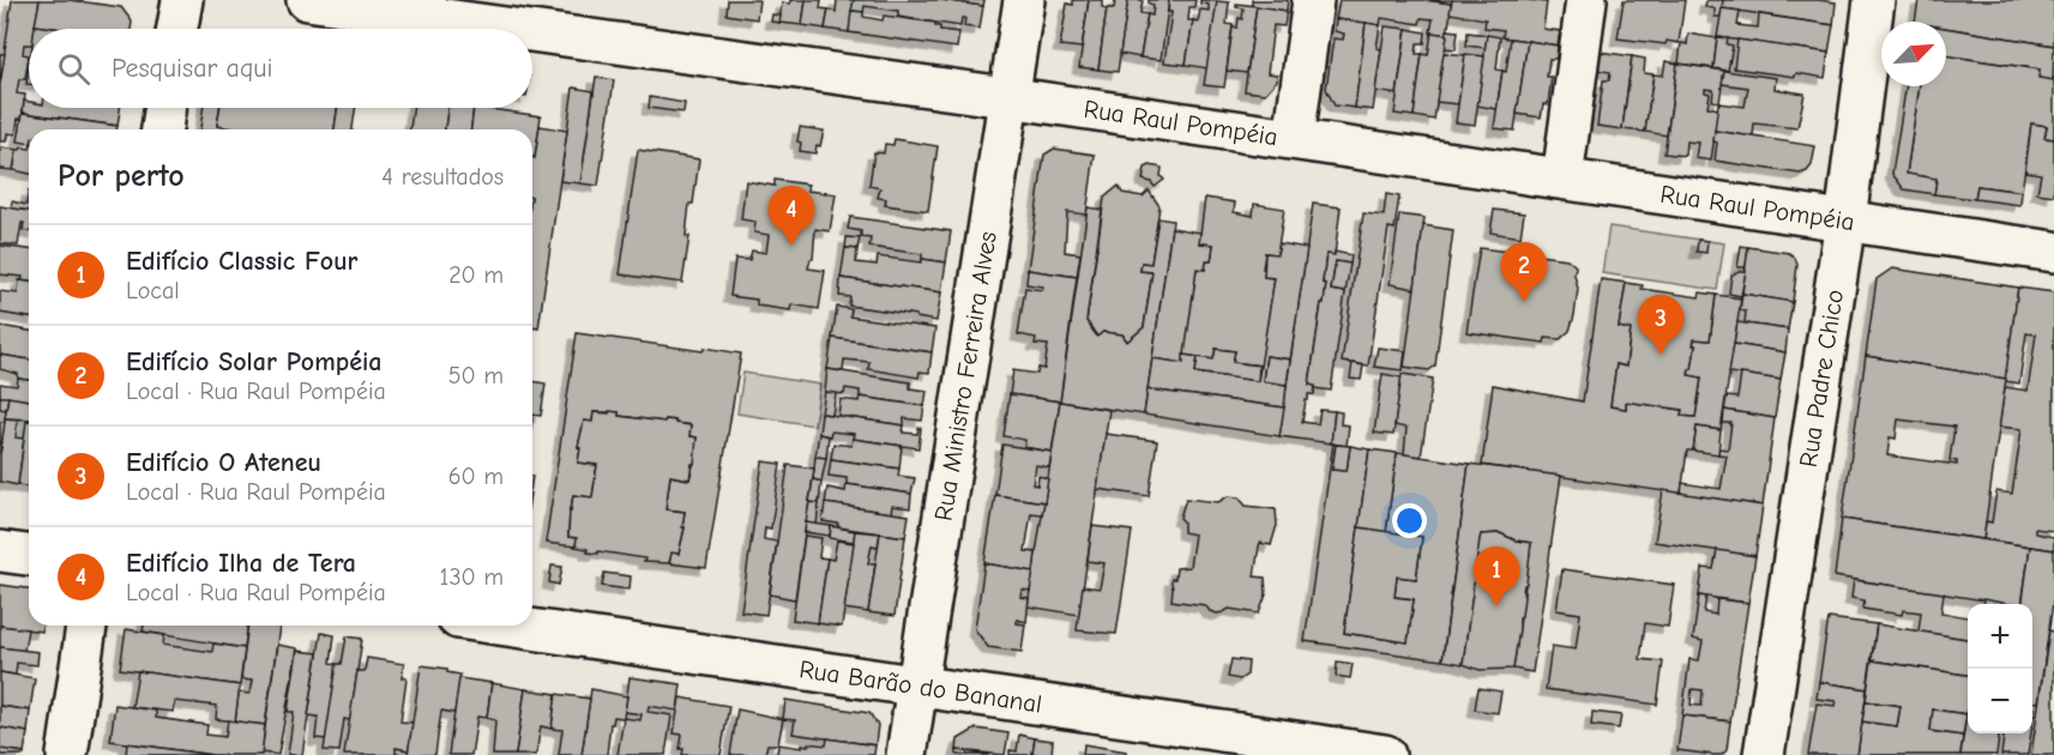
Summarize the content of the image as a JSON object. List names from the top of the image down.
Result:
{
  "streets": {
    "street": [
      "Rua Raul Pompéia",
      "Rua Ministro Ferreira Alves",
      "Rua Padre Chico",
      "Rua Barão do Bananal"
    ]
  },
  "crossings": [
    ["Rua Raul Pompéia", "Rua Ministro Ferreira Alves"],
    ["Rua Raul Pompéia", "Rua Padre Chico"],
    ["Rua Ministro Ferreira Alves", "Rua Barão do Bananal"]
  ],
  "north": "top right",
  "page": {
    "search": "Pesquisar aqui",
    "heading": ["Por perto", "4 resultados"],
    "pins": [
      "4",
      "2",
      "3",
      "1"
    ],
    "list": [
      {
        "mark": "1",
        "name": "Edifício Classic Four",
        "note": "Local",
        "value": "20 m"
      },
      {
        "mark": "2",
        "name": "Edifício Solar Pompéia",
        "note": "Local · Rua Raul Pompéia",
        "value": "50 m"
      },
      {
        "mark": "3",
        "name": "Edifício O Ateneu",
        "note": "Local · Rua Raul Pompéia",
        "value": "60 m"
      },
      {
        "mark": "4",
        "name": "Edifício Ilha de Tera",
        "note": "Local · Rua Raul Pompéia",
        "value": "130 m"
      }
    ],
    "map_buttons": ["+", "−"]
  }
}
